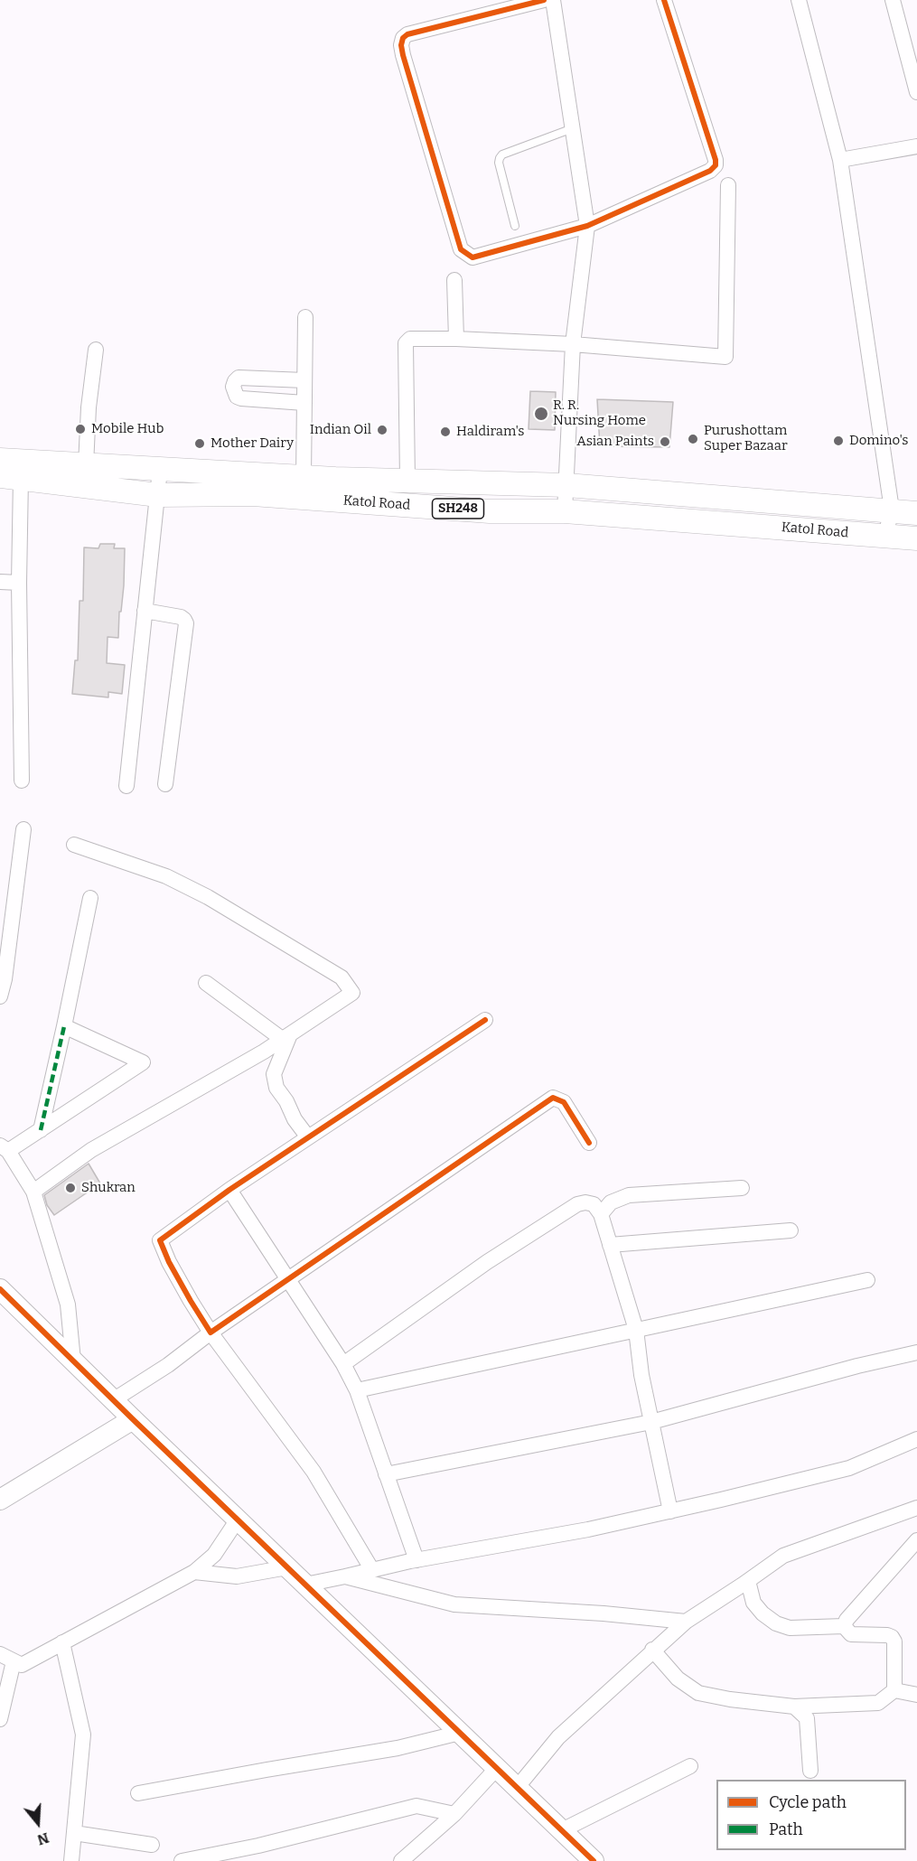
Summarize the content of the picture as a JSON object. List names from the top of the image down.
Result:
{
  "streets": {
    "main road": ["Katol Road", "SH248"]
  },
  "places": [
    "R. R. Nursing Home",
    "Mobile Hub",
    "Indian Oil",
    "Haldiram's",
    "Purushottam Super Bazaar",
    "Domino's",
    "Asian Paints",
    "Mother Dairy",
    "Shukran"
  ],
  "legend": ["Cycle path", "Path"],
  "north": "bottom"
}
